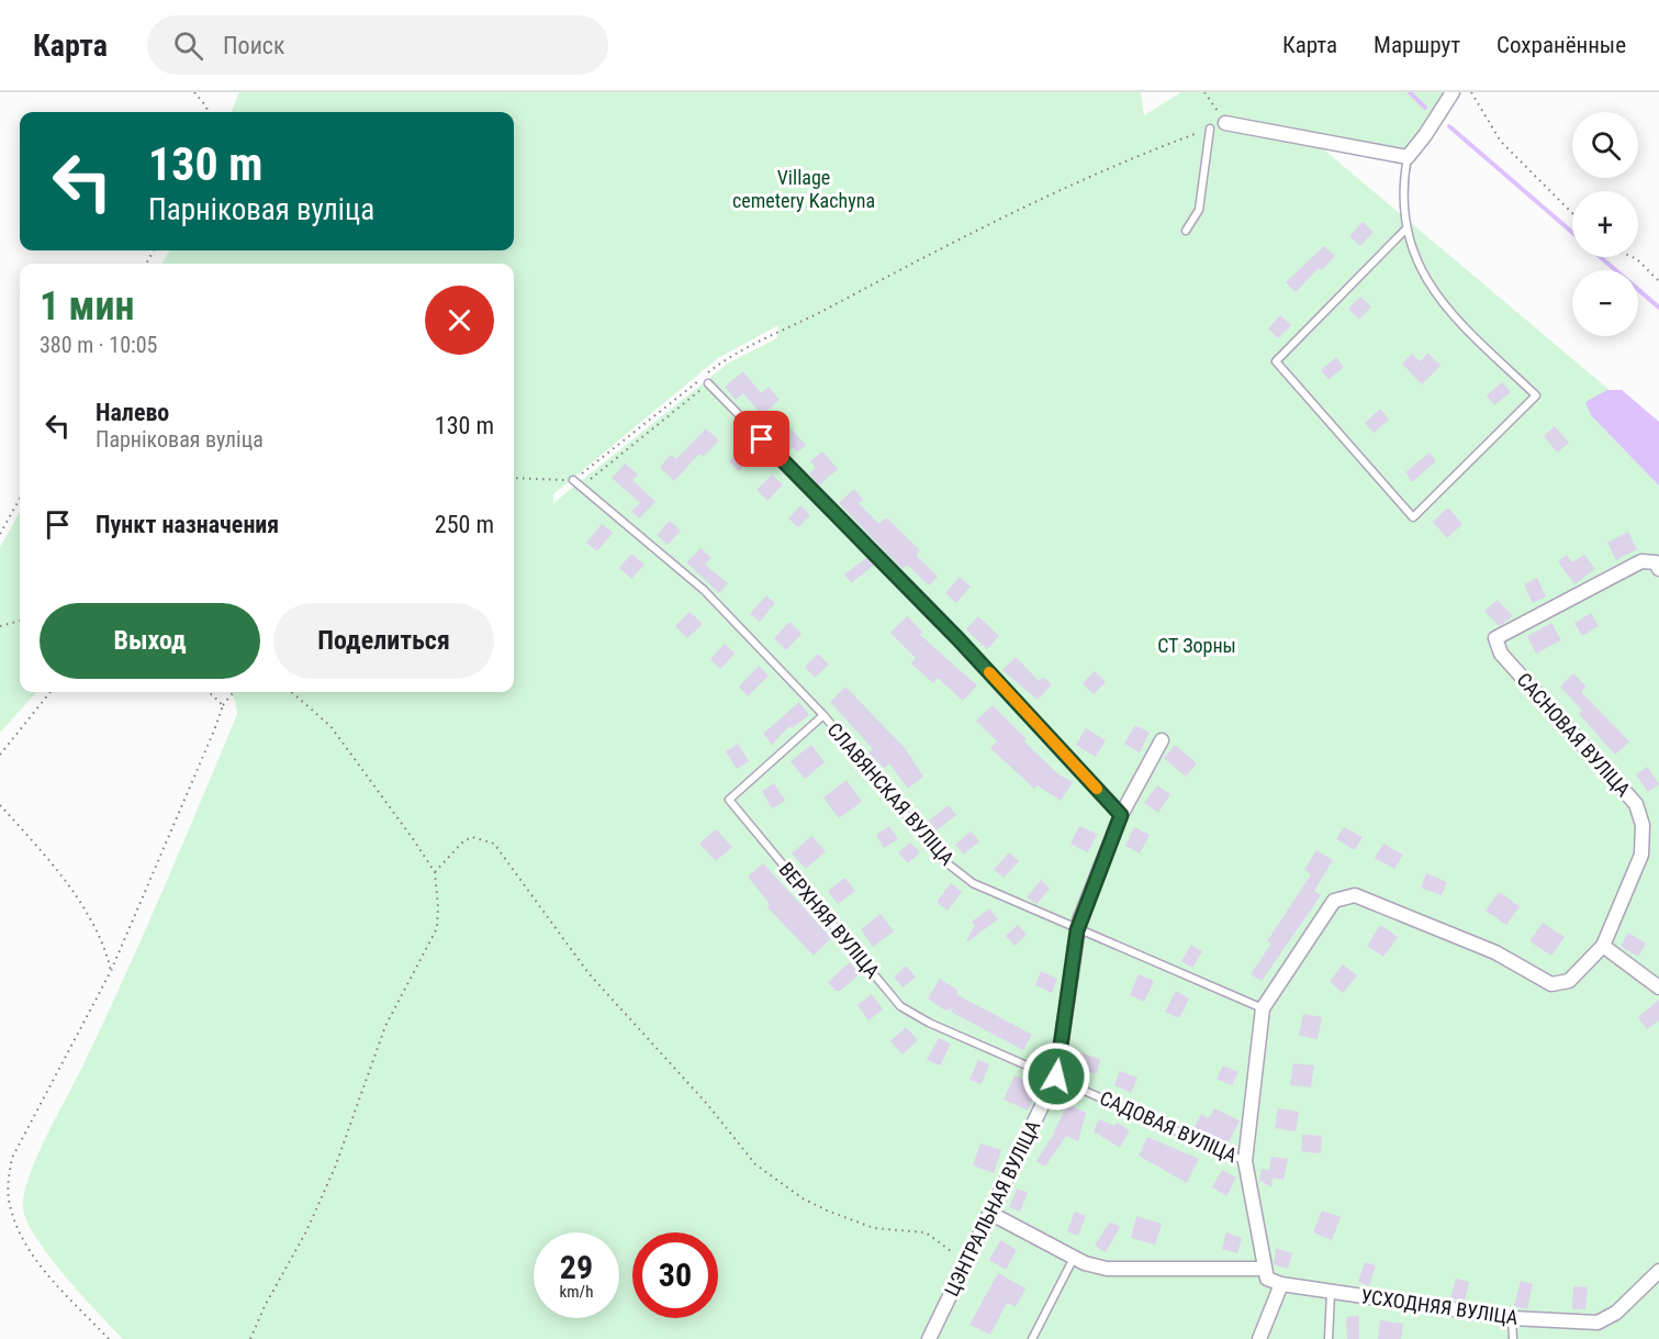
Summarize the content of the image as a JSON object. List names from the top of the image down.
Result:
{
  "streets": {
    "street": ["САСНОВАЯ ВУЛІЦА", "ЦЭНТРАЛЬНАЯ ВУЛІЦА", "УСХОДНЯЯ ВУЛІЦА"],
    "lane": ["СЛАВЯНСКАЯ ВУЛІЦА", "ВЕРХНЯЯ ВУЛІЦА", "САДОВАЯ ВУЛІЦА"]
  },
  "crossings": [
    ["СЛАВЯНСКАЯ ВУЛІЦА", "ВЕРХНЯЯ ВУЛІЦА"],
    ["СЛАВЯНСКАЯ ВУЛІЦА", "ЦЭНТРАЛЬНАЯ ВУЛІЦА"],
    ["ВЕРХНЯЯ ВУЛІЦА", "САДОВАЯ ВУЛІЦА"],
    ["ВЕРХНЯЯ ВУЛІЦА", "ЦЭНТРАЛЬНАЯ ВУЛІЦА"],
    ["САДОВАЯ ВУЛІЦА", "ЦЭНТРАЛЬНАЯ ВУЛІЦА"]
  ],
  "parks": ["Village cemetery Kachyna", "СТ Зорны"],
  "page": {
    "header": "Карта",
    "search": "Поиск",
    "nav": ["Карта", "Маршрут", "Сохранённые"],
    "map_buttons": ["+", "−"],
    "turn": ["130 m", "Парніковая вуліца"],
    "heading": ["1 мин", "380 m · 10:05"],
    "list": [
      {
        "name": "Налево",
        "note": "Парніковая вуліца",
        "value": "130 m"
      },
      {
        "name": "Пункт назначения",
        "value": "250 m"
      }
    ],
    "buttons": ["Выход", "Поделиться"],
    "speed": "29 km/h",
    "limit": "30"
  }
}
